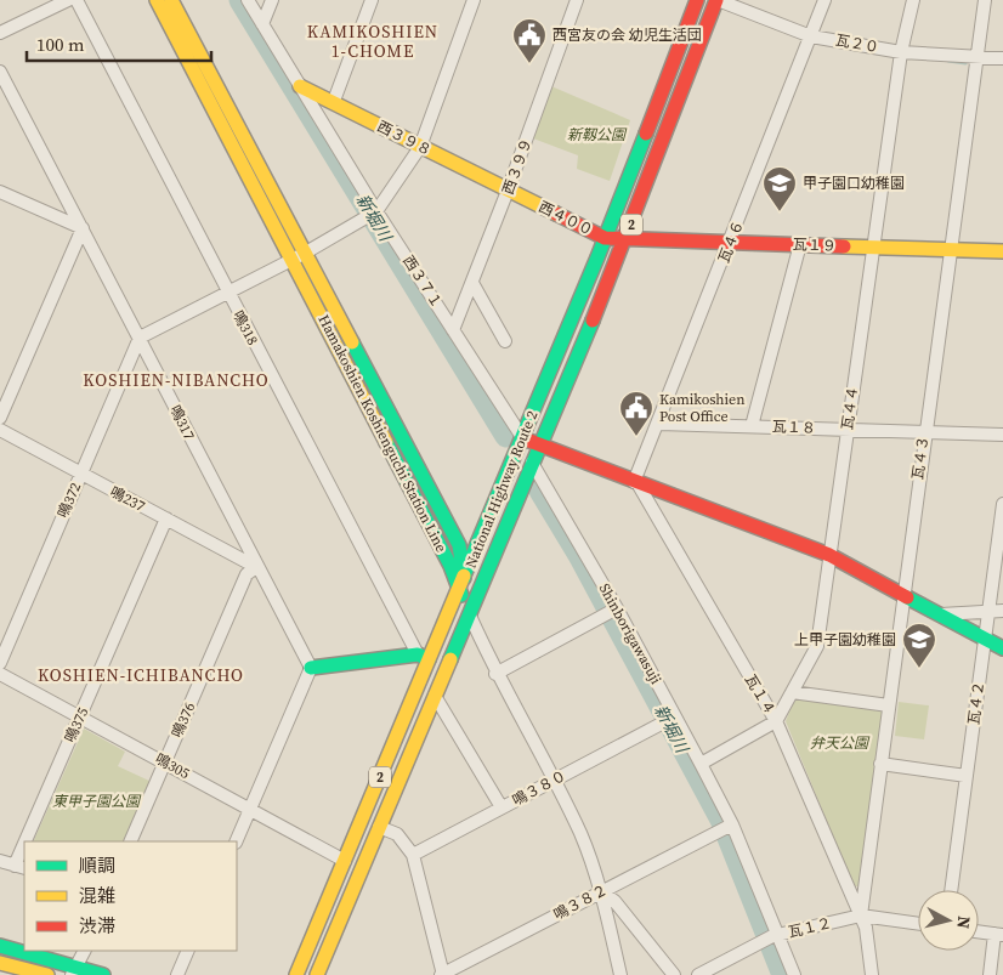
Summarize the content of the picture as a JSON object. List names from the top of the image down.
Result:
{
  "streets": {
    "main road": [
      "西３９８",
      "西４００",
      "2",
      "瓦１９",
      "Hamakoshien Koshienguchi Station Line",
      "National Highway Route 2"
    ],
    "street": [
      "瓦２０",
      "西３９９",
      "瓦４６",
      "西３７１",
      "鳴318",
      "瓦４４",
      "鳴317",
      "瓦１８",
      "瓦４３",
      "鳴237",
      "鳴372",
      "Shinborigawasuji",
      "瓦１４",
      "瓦４２",
      "鳴376",
      "鳴375",
      "鳴305",
      "鳴３８０",
      "鳴３８２",
      "瓦１２"
    ]
  },
  "crossings": [
    ["瓦２０", "瓦４６"],
    ["瓦２０", "瓦４４"],
    ["瓦２０", "瓦４３"],
    ["瓦２０", "National Highway Route 2"],
    ["西３９８", "西３９９"],
    ["西３９８", "西４００"],
    ["西３９８", "西３７１"],
    ["西３９９", "西４００"],
    ["西３９９", "西３７１"],
    ["西４００", "瓦１９"],
    ["西４００", "National Highway Route 2"],
    ["瓦４６", "瓦１９"],
    ["瓦４６", "瓦１８"],
    ["瓦４６", "瓦１４"],
    ["瓦１９", "瓦４４"],
    ["瓦１９", "瓦４３"],
    ["瓦１９", "National Highway Route 2"],
    ["西３７１", "National Highway Route 2"],
    ["鳴318", "National Highway Route 2"],
    ["瓦４４", "瓦１８"],
    ["瓦４４", "瓦１４"],
    ["鳴317", "鳴237"],
    ["鳴317", "鳴372"],
    ["鳴317", "鳴376"],
    ["瓦１８", "瓦４３"],
    ["Hamakoshien Koshienguchi Station Line", "National Highway Route 2"],
    ["瓦４３", "瓦１４"],
    ["瓦４３", "瓦１２"],
    ["National Highway Route 2", "Shinborigawasuji"],
    ["National Highway Route 2", "鳴305"],
    ["鳴237", "鳴372"],
    ["鳴237", "鳴376"],
    ["鳴237", "鳴375"],
    ["Shinborigawasuji", "鳴３８０"],
    ["Shinborigawasuji", "鳴３８２"],
    ["Shinborigawasuji", "瓦１２"],
    ["瓦１４", "瓦１２"],
    ["鳴376", "鳴305"],
    ["鳴375", "鳴305"]
  ],
  "districts": ["KAMIKOSHIEN 1-CHOME", "KOSHIEN-NIBANCHO", "KOSHIEN-ICHIBANCHO"],
  "water": ["新堀川"],
  "parks": ["新靱公園", "弁天公園", "東甲子園公園"],
  "places": {
    "public building": ["西宮友の会 幼児生活団", "Kamikoshien Post Office"],
    "school or university": ["甲子園口幼稚園", "上甲子園幼稚園"]
  },
  "legend": ["順調", "混雑", "渋滞"],
  "scale_bar": "100 m",
  "north": "right"
}
